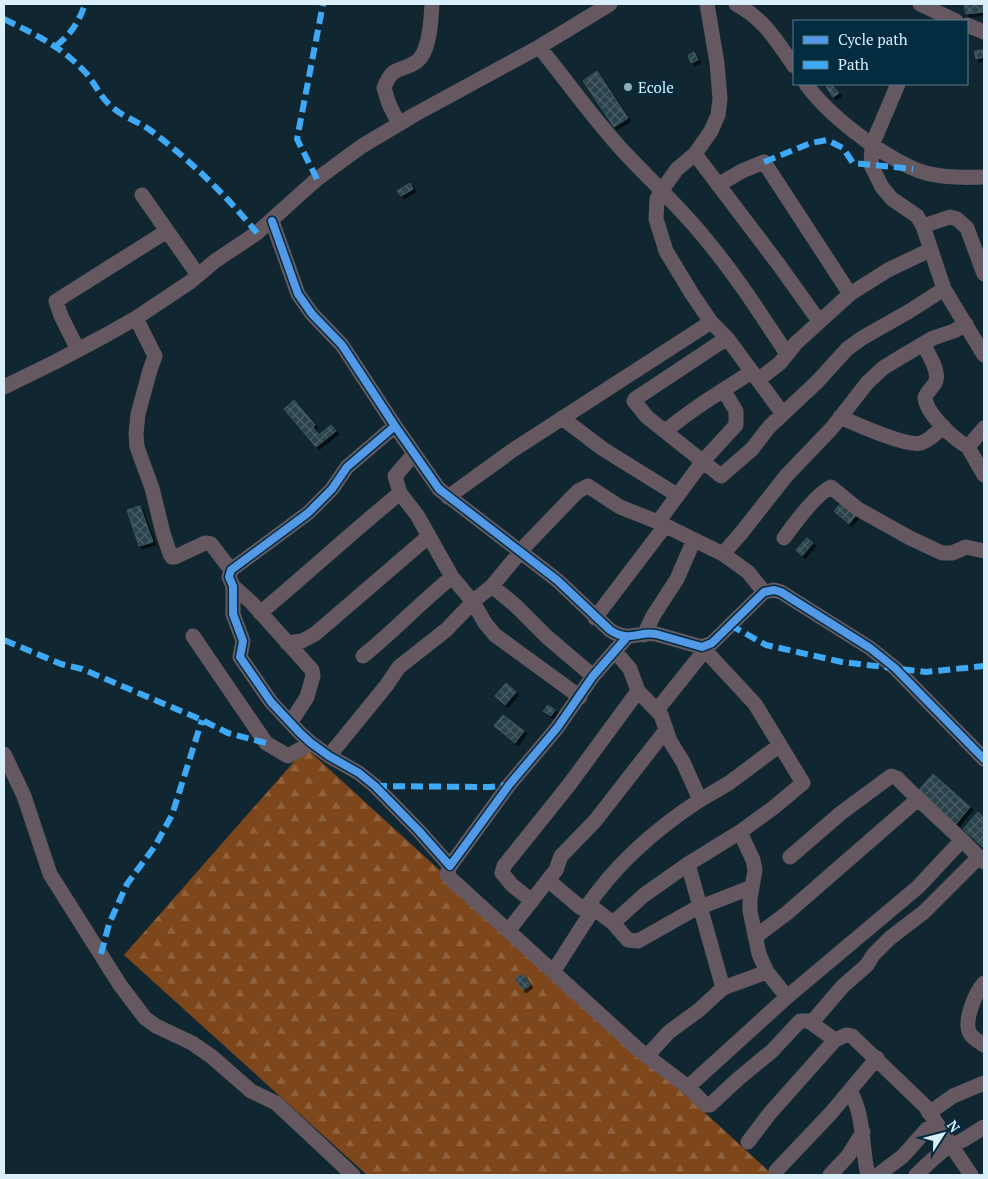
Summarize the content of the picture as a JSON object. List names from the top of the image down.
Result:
{
  "places": ["Ecole"],
  "legend": ["Cycle path", "Path"],
  "north": "top right"
}
